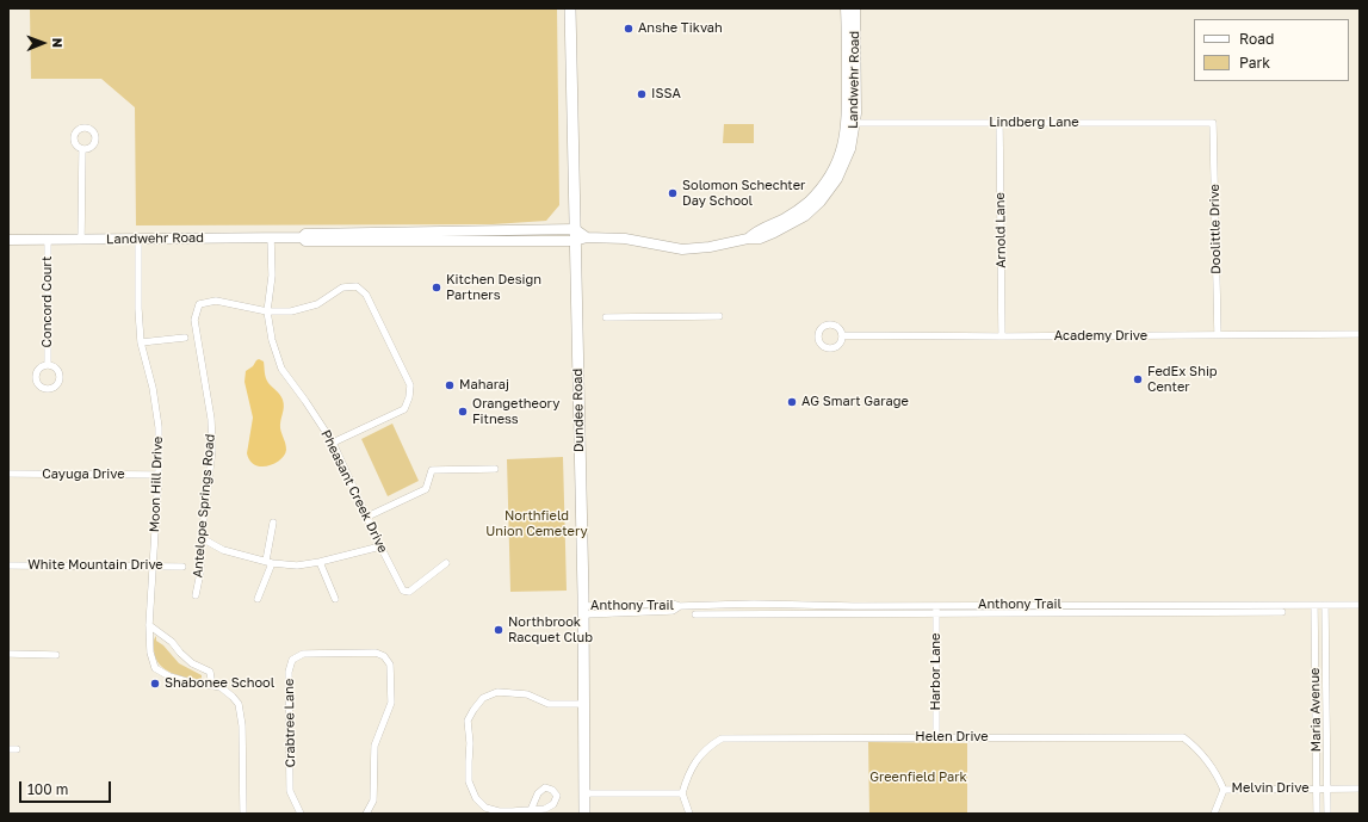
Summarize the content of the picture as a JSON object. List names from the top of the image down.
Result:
{
  "streets": {
    "main road": ["Dundee Road"],
    "street": [
      "Landwehr Road",
      "Lindberg Lane",
      "Doolittle Drive",
      "Arnold Lane",
      "Concord Court",
      "Academy Drive",
      "Cayuga Drive",
      "Moon Hill Drive",
      "Pheasant Creek Drive",
      "Antelope Springs Road",
      "White Mountain Drive",
      "Anthony Trail",
      "Harbor Lane",
      "Maria Avenue",
      "Crabtree Lane",
      "Helen Drive",
      "Melvin Drive"
    ]
  },
  "crossings": [
    ["Landwehr Road", "Lindberg Lane"],
    ["Landwehr Road", "Concord Court"],
    ["Landwehr Road", "Dundee Road"],
    ["Landwehr Road", "Moon Hill Drive"],
    ["Landwehr Road", "Pheasant Creek Drive"],
    ["Lindberg Lane", "Doolittle Drive"],
    ["Lindberg Lane", "Arnold Lane"],
    ["Doolittle Drive", "Academy Drive"],
    ["Arnold Lane", "Academy Drive"],
    ["Dundee Road", "Anthony Trail"],
    ["Cayuga Drive", "Moon Hill Drive"],
    ["Moon Hill Drive", "White Mountain Drive"],
    ["Pheasant Creek Drive", "Antelope Springs Road"],
    ["Anthony Trail", "Harbor Lane"],
    ["Anthony Trail", "Maria Avenue"],
    ["Harbor Lane", "Helen Drive"],
    ["Maria Avenue", "Melvin Drive"],
    ["Helen Drive", "Melvin Drive"]
  ],
  "parks": ["Northfield Union Cemetery", "Greenfield Park"],
  "places": [
    "Anshe Tikvah",
    "ISSA",
    "Solomon Schechter Day School",
    "Kitchen Design Partners",
    "FedEx Ship Center",
    "Maharaj",
    "AG Smart Garage",
    "Orangetheory Fitness",
    "Northbrook Racquet Club",
    "Shabonee School"
  ],
  "legend": ["Road", "Park"],
  "scale_bar": "100 m",
  "north": "right"
}
